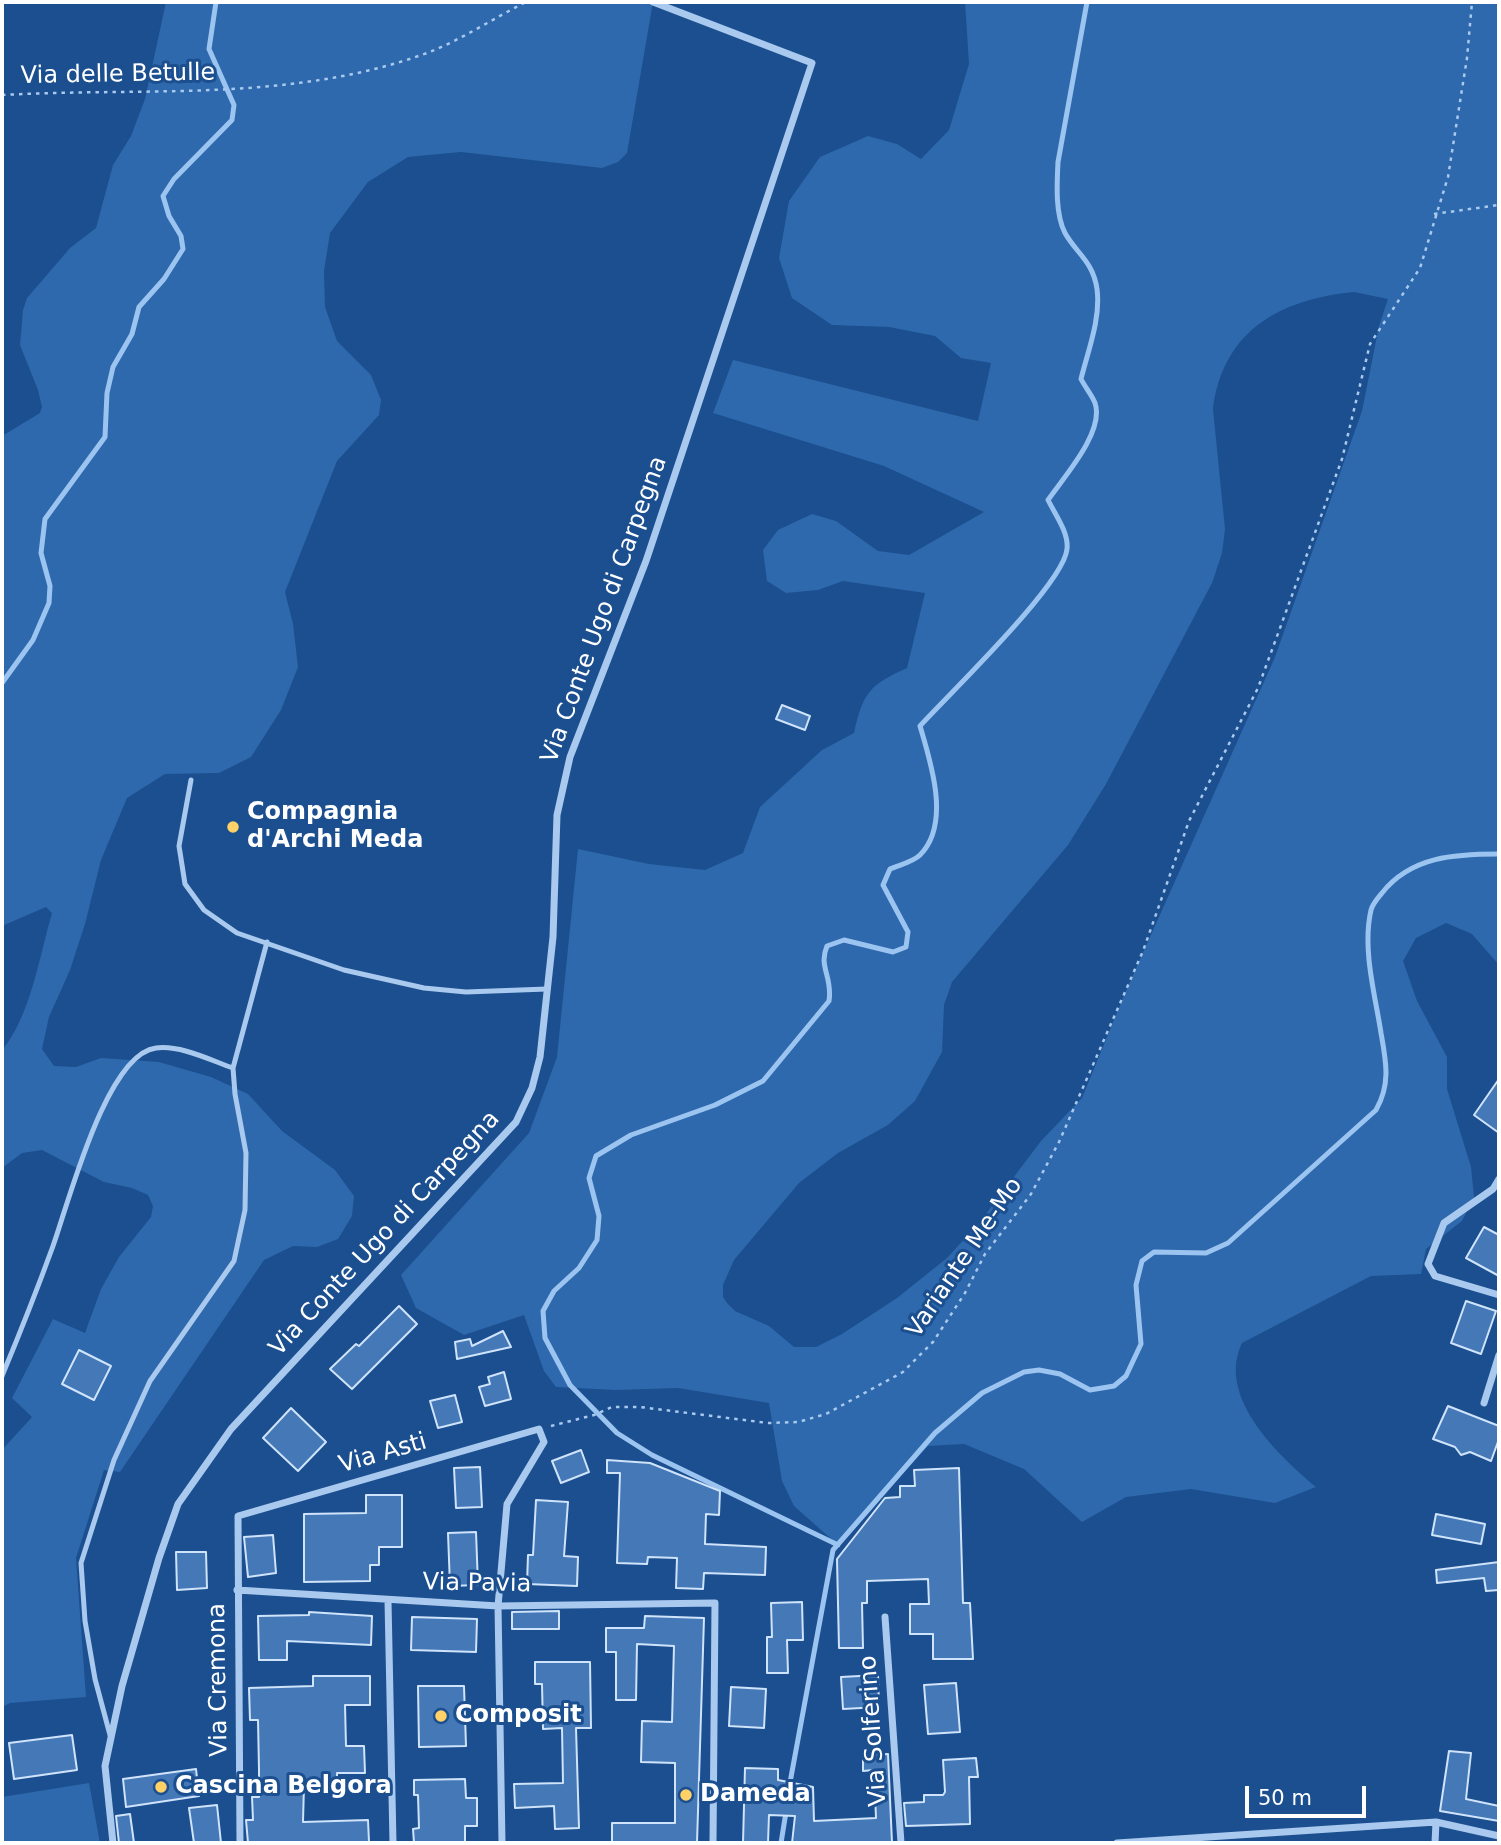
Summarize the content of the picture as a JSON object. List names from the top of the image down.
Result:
{
  "streets": {
    "street": [
      "Via Conte Ugo di Carpegna",
      "Via Asti",
      "Via Pavia",
      "Via Cremona",
      "Via Solferino"
    ],
    "path": ["Via delle Betulle", "Variante Me-Mo"]
  },
  "crossings": [
    ["Variante Me-Mo", "Via Asti"],
    ["Via Asti", "Via Cremona"],
    ["Via Pavia", "Via Cremona"]
  ],
  "places": [
    "Compagnia d'Archi Meda",
    "Composit",
    "Cascina Belgora",
    "Dameda"
  ],
  "scale_bar": "50 m"
}
